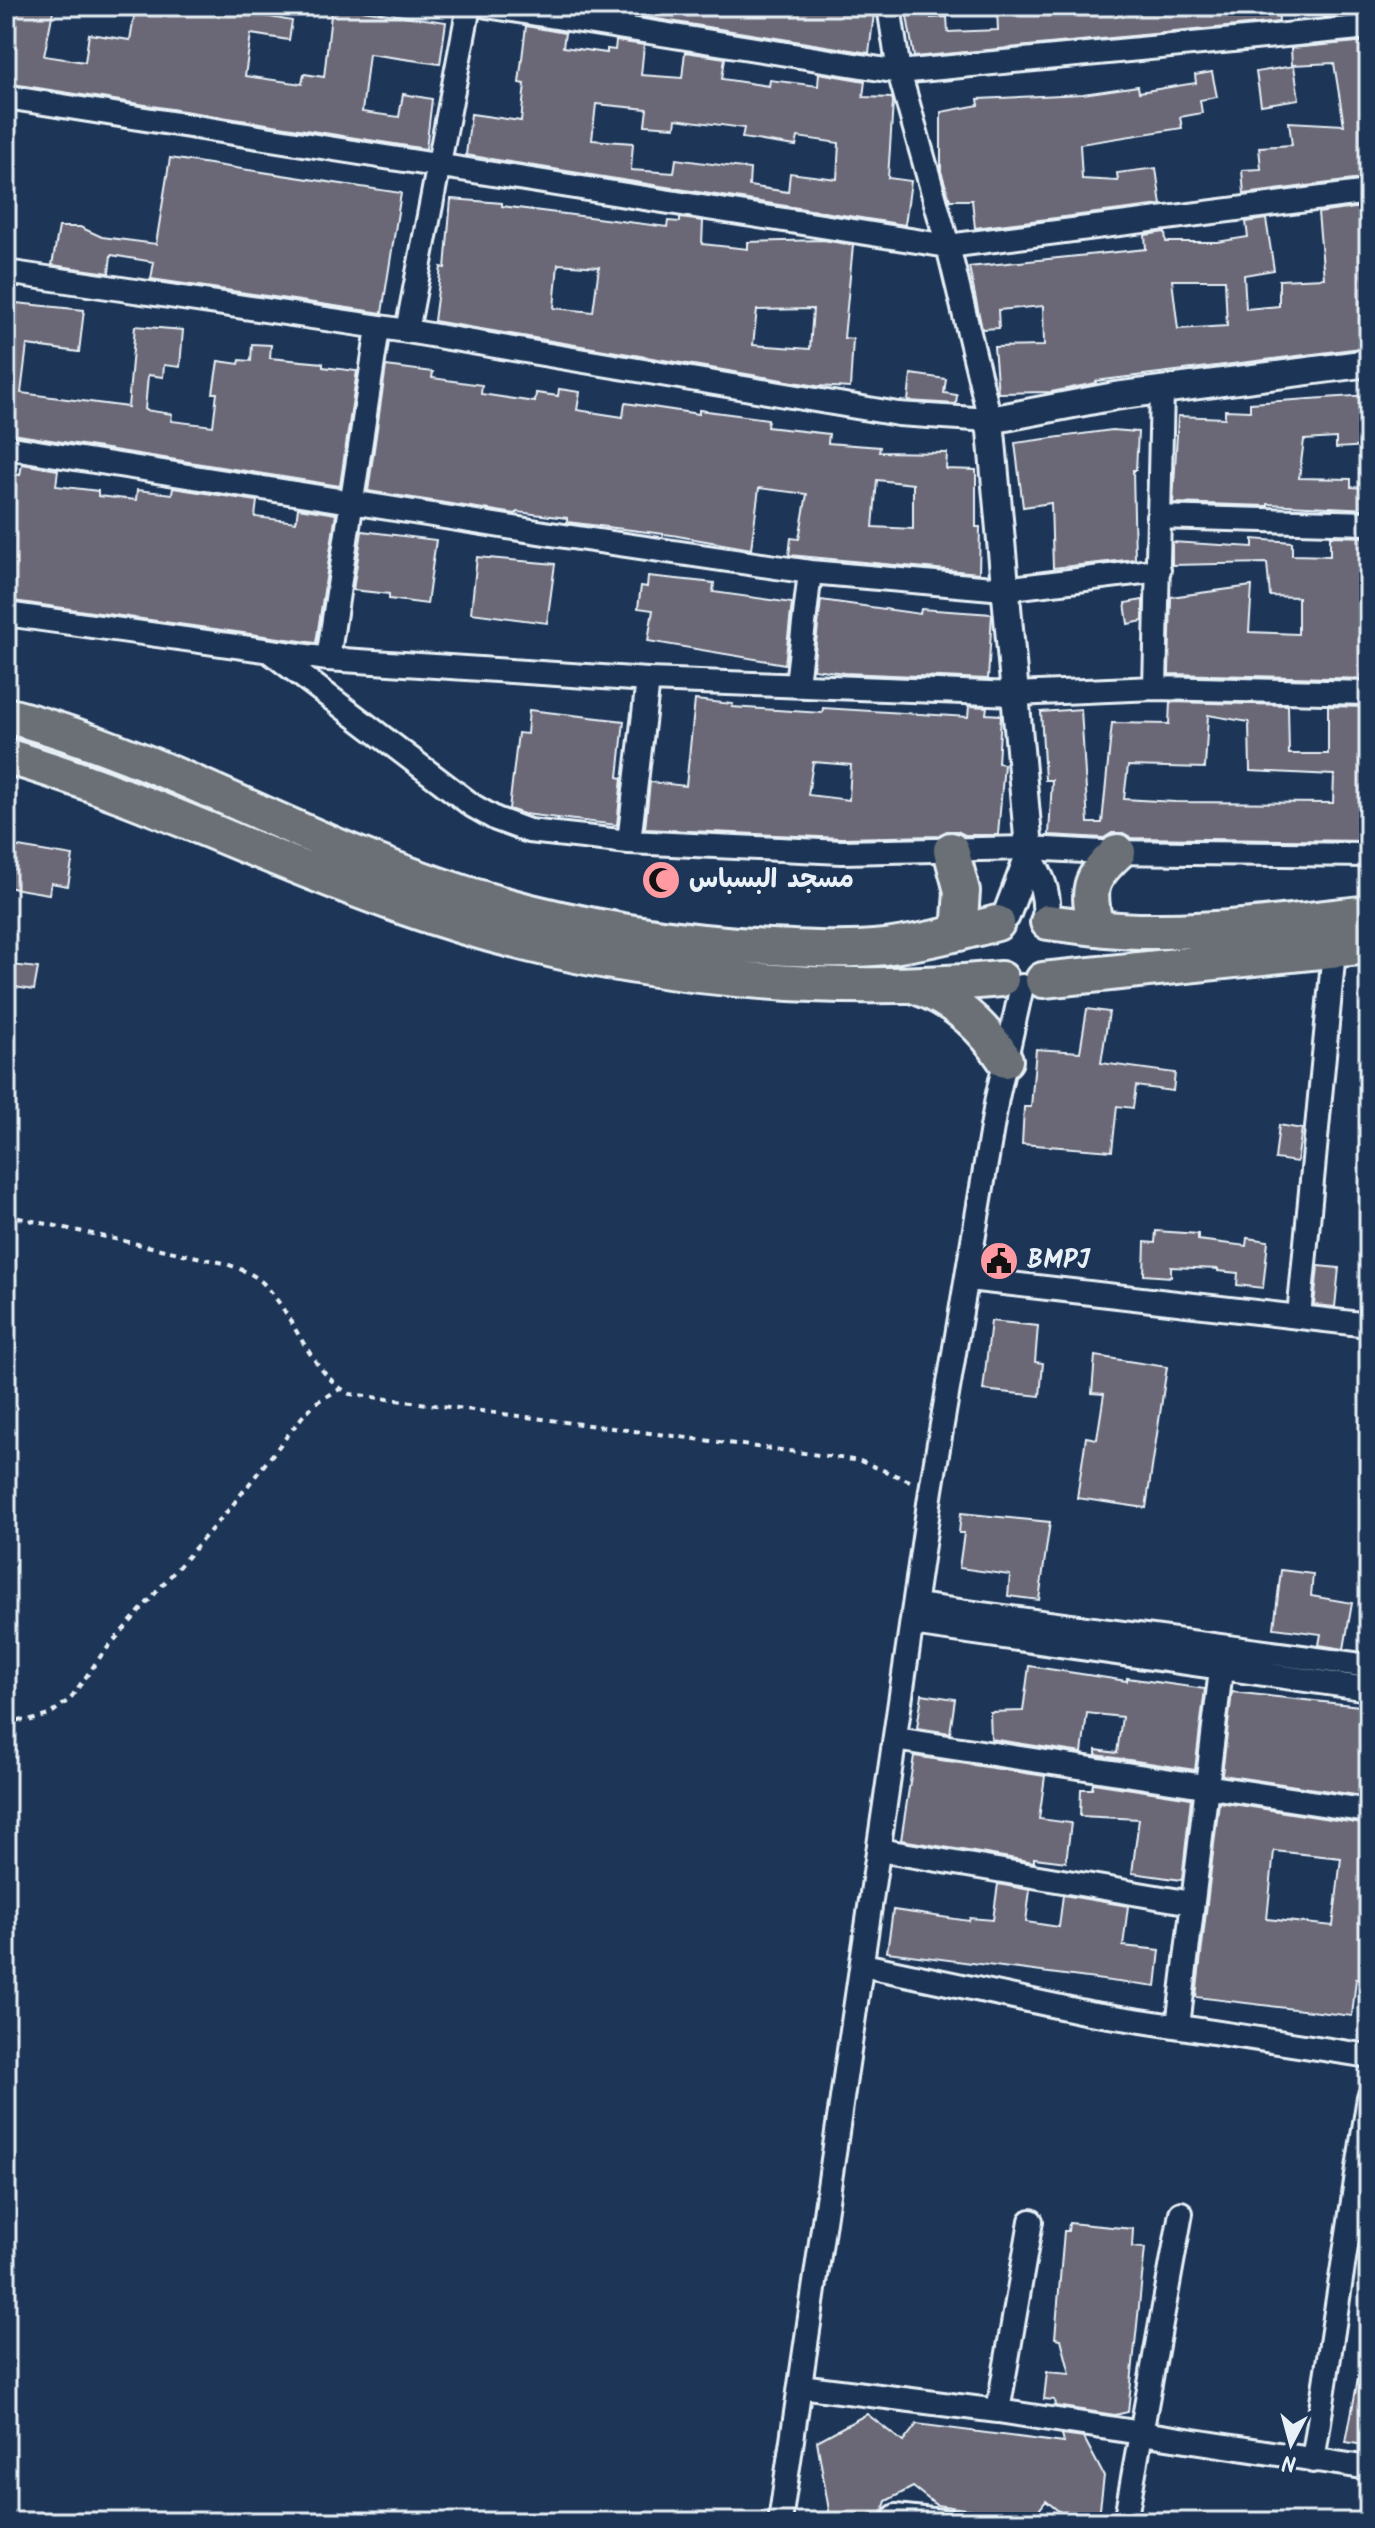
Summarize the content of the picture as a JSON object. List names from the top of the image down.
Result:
{
  "places": {
    "mosque": ["مسجد البسباس"],
    "public building": ["BMPJ"]
  },
  "north": "bottom"
}
